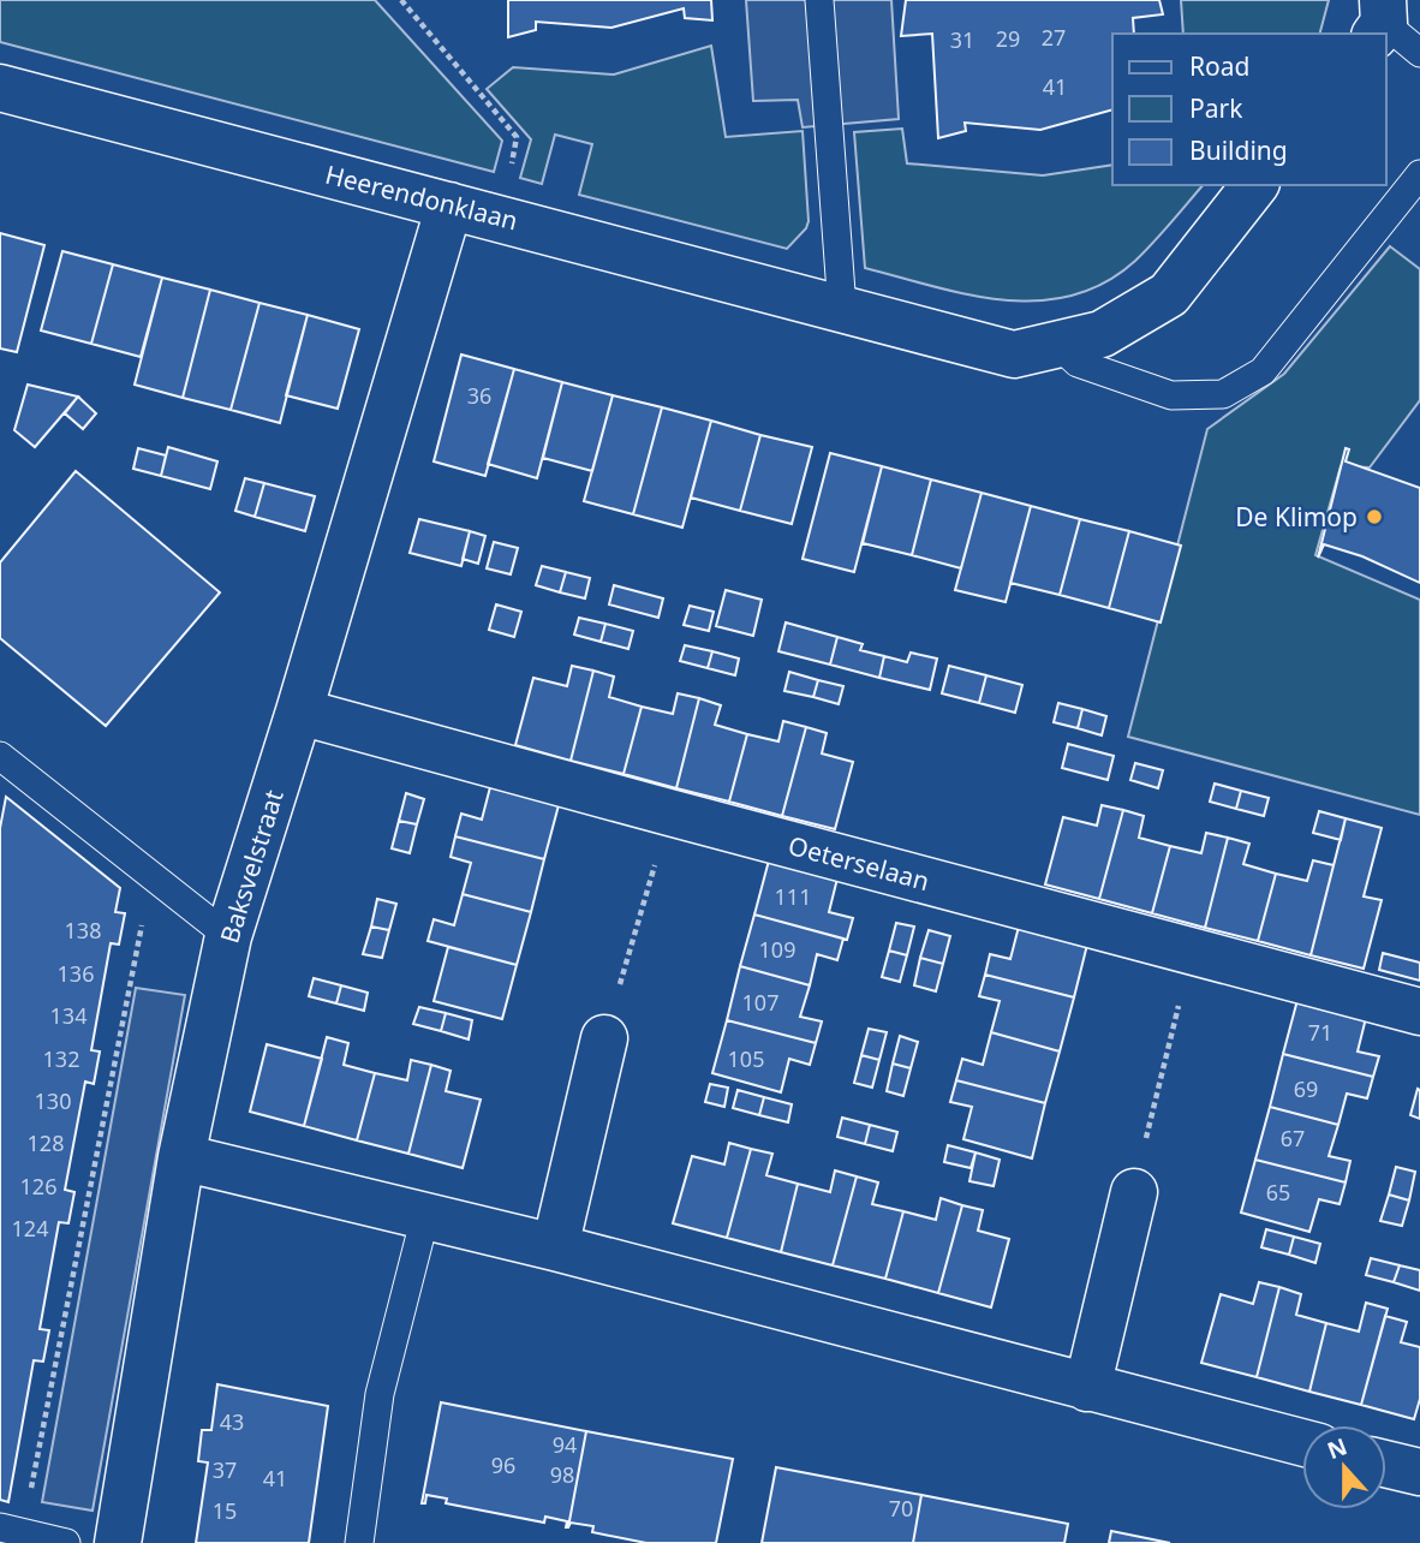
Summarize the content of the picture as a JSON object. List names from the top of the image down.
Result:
{
  "streets": {
    "street": ["Heerendonklaan", "Oeterselaan", "Baksvelstraat"]
  },
  "crossings": [
    ["Heerendonklaan", "Baksvelstraat"],
    ["Oeterselaan", "Baksvelstraat"]
  ],
  "places": ["De Klimop"],
  "house_numbers": [
    "27",
    "29",
    "31",
    "41",
    "36",
    "111",
    "138",
    "109",
    "136",
    "107",
    "134",
    "71",
    "132",
    "105",
    "69",
    "130",
    "67",
    "128",
    "126",
    "65",
    "124",
    "43",
    "94",
    "96",
    "37",
    "98",
    "41",
    "70",
    "15"
  ],
  "legend": ["Road", "Park", "Building"],
  "north": "top"
}
